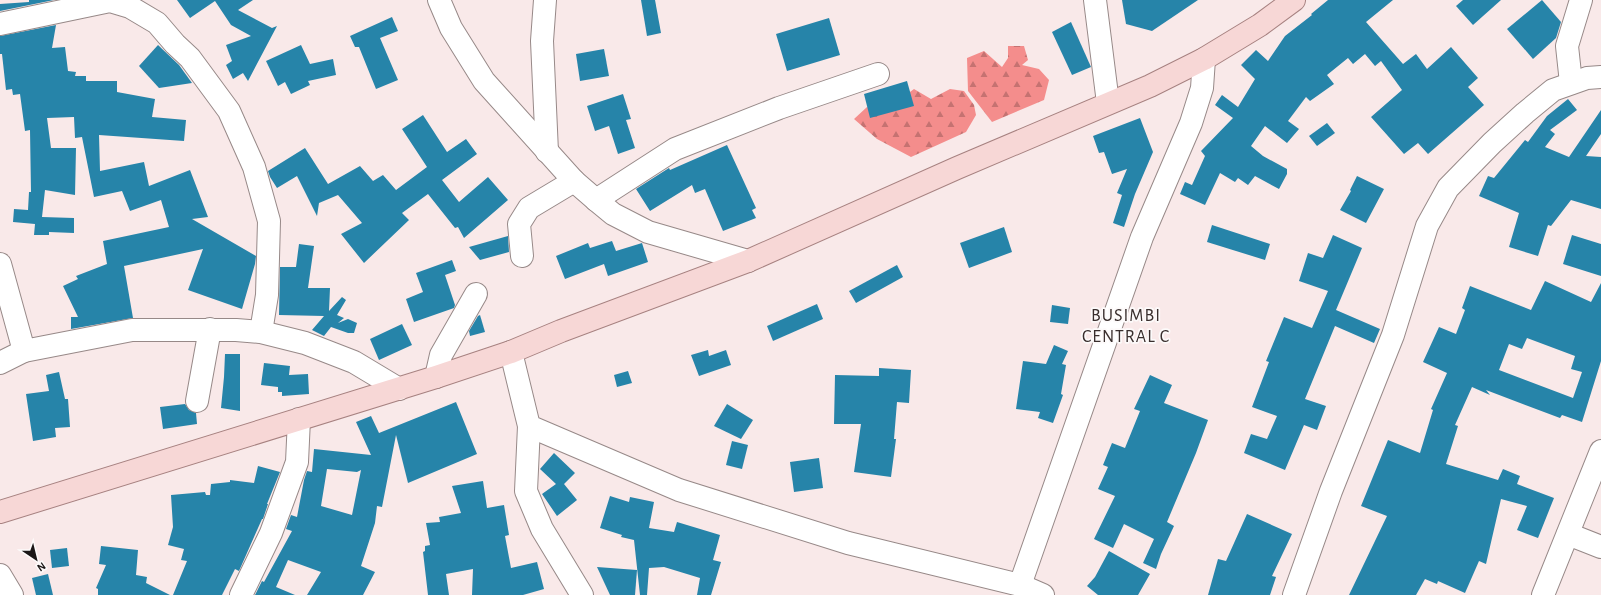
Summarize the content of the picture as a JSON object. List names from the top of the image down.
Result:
{
  "districts": ["BUSIMBI CENTRAL C"],
  "north": "bottom right"
}
